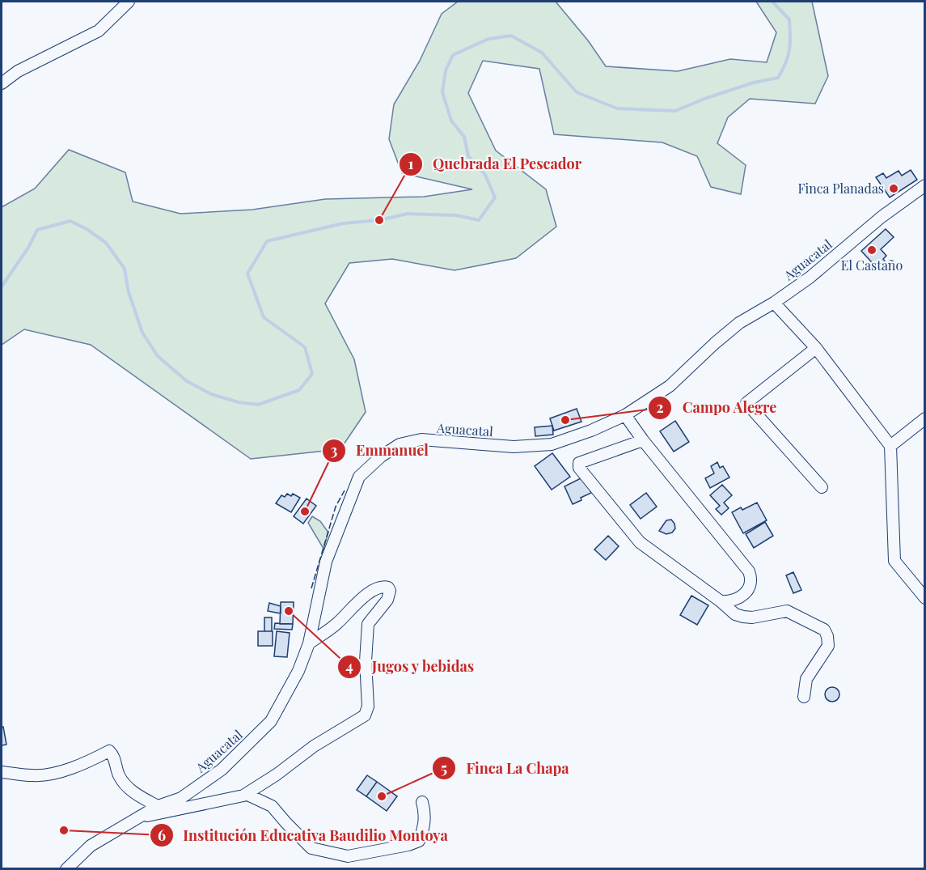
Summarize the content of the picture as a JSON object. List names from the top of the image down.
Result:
{
  "streets": {
    "street": ["Aguacatal"]
  },
  "places": [
    "Finca Planadas",
    "Quebrada El Pescador",
    "El Castaño",
    "Campo Alegre",
    "Emmanuel",
    "Jugos y bebidas",
    "Finca La Chapa",
    "Institución Educativa Baudilio Montoya"
  ]
}
